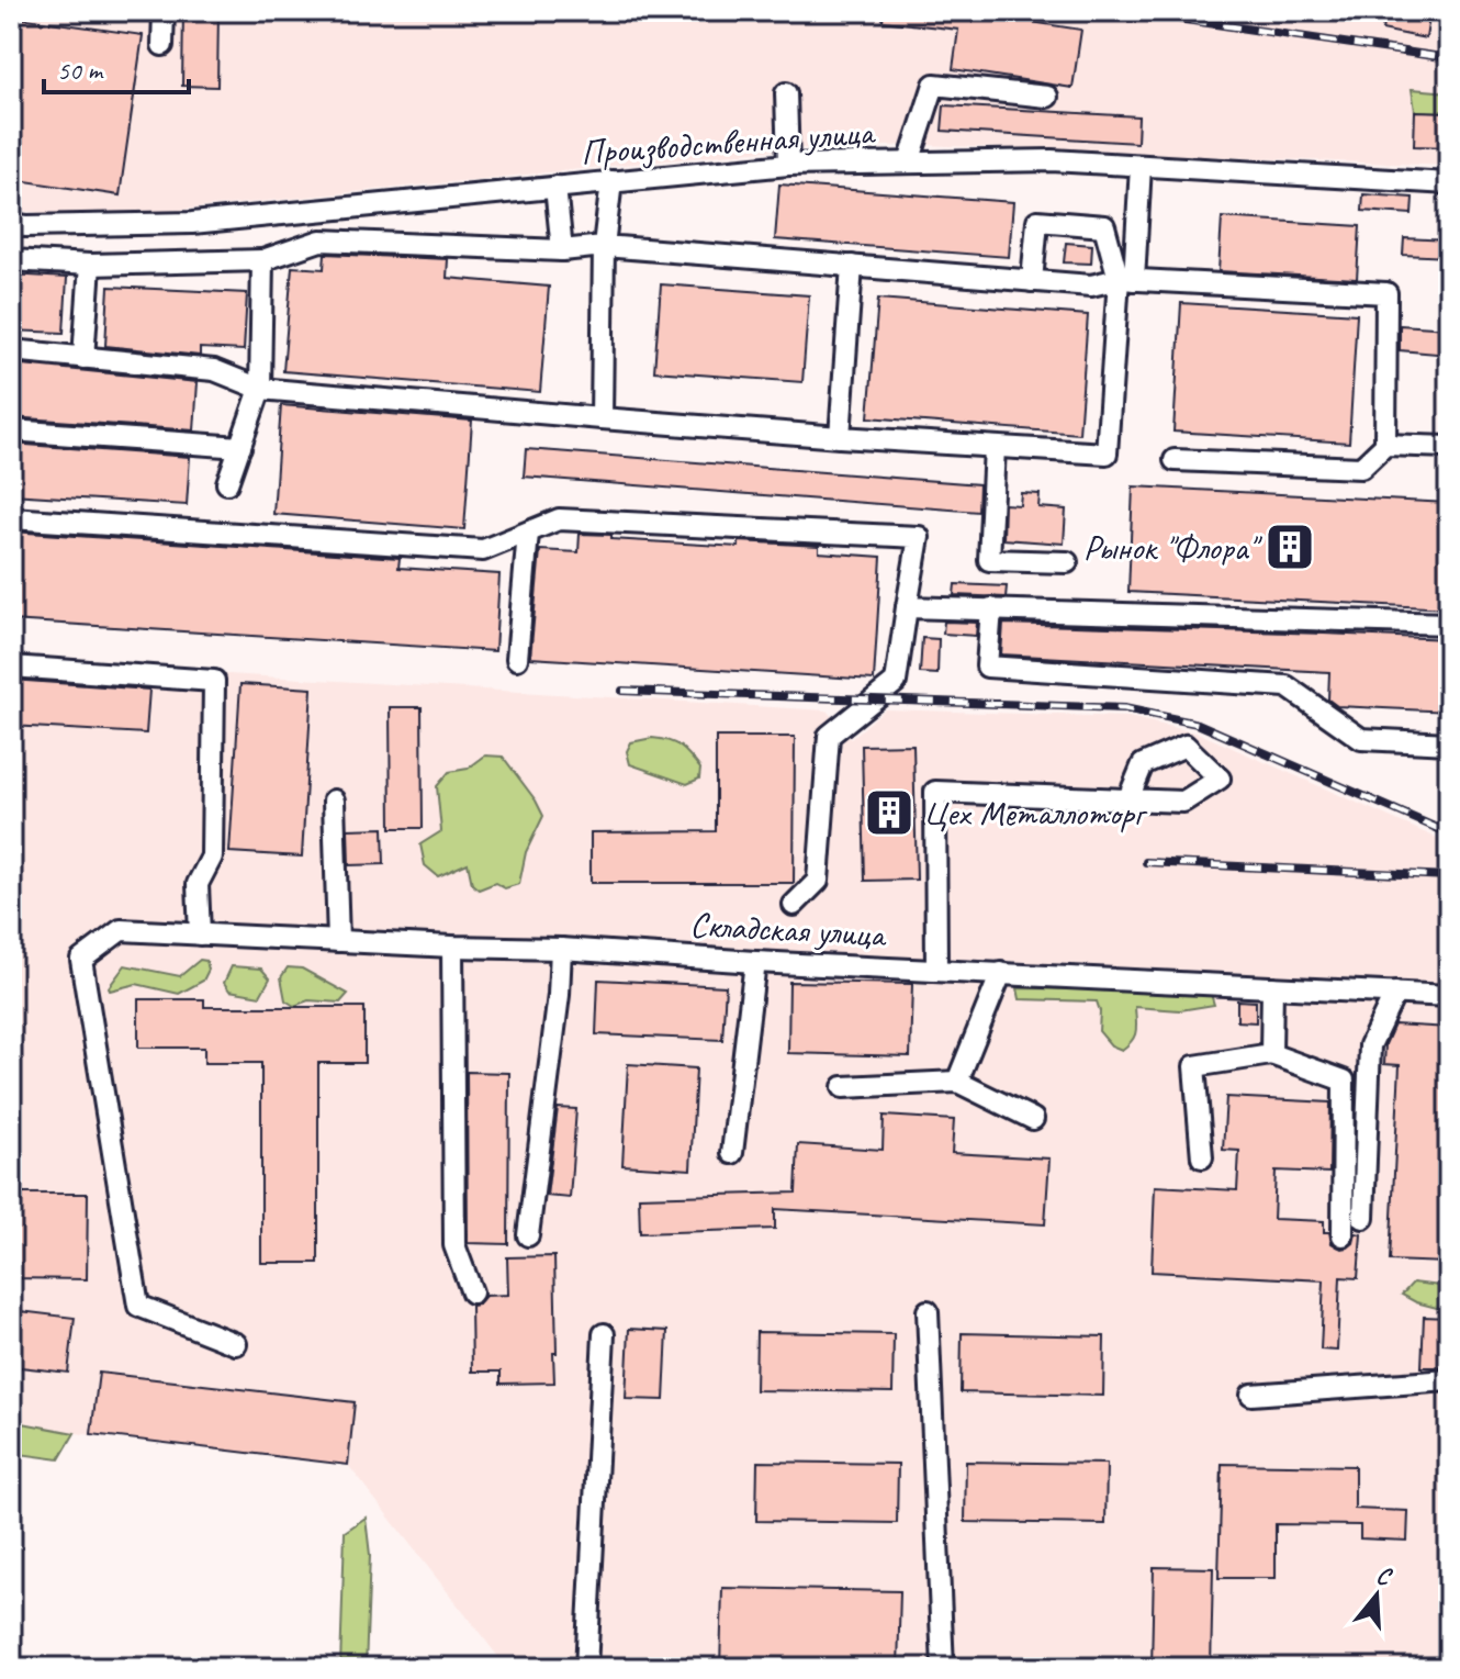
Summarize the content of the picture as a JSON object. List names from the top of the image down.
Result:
{
  "streets": {
    "street": ["Производственная улица", "Складская улица"]
  },
  "places": {
    "building": ["Рынок \"Флора\"", "Цех Металлоторг"]
  },
  "scale_bar": "50 m",
  "north": "top"
}
